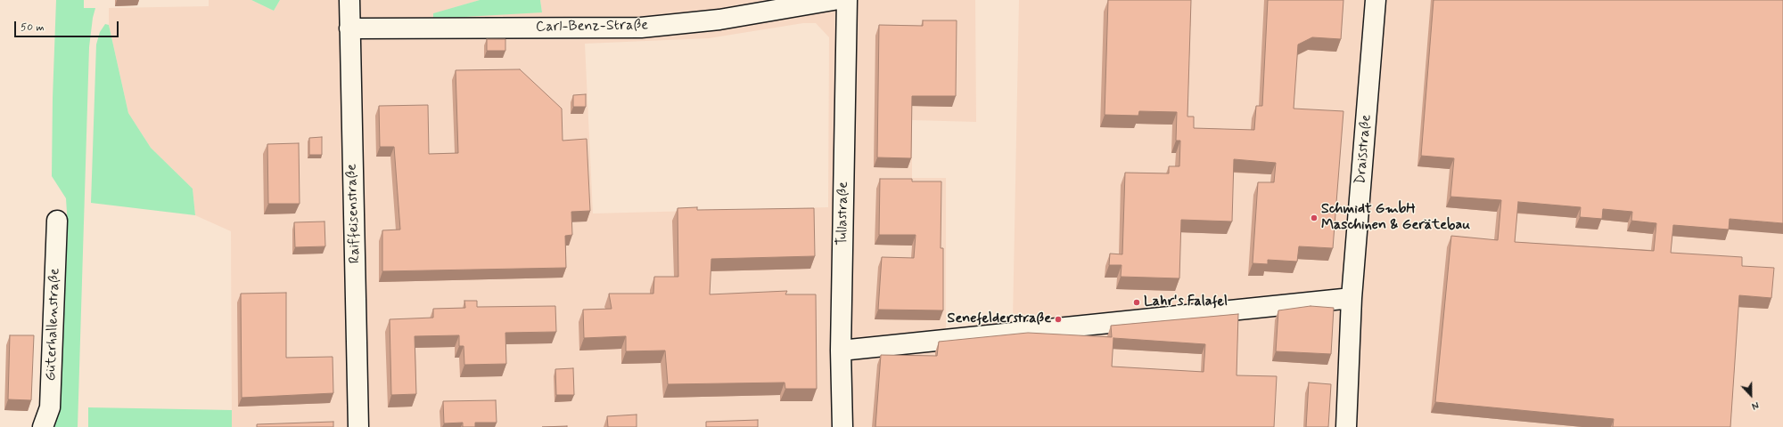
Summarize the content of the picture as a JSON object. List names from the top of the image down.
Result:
{
  "streets": {
    "street": [
      "Carl-Benz-Straße",
      "Draisstraße",
      "Raiffeisenstraße",
      "Tullastraße",
      "Güterhallenstraße"
    ]
  },
  "crossings": [
    ["Carl-Benz-Straße", "Raiffeisenstraße"]
  ],
  "places": ["Schmidt GmbH Maschinen & Gerätebau", "Lahr's Falafel", "Senefelderstraße"],
  "scale_bar": "50 m",
  "north": "bottom"
}
